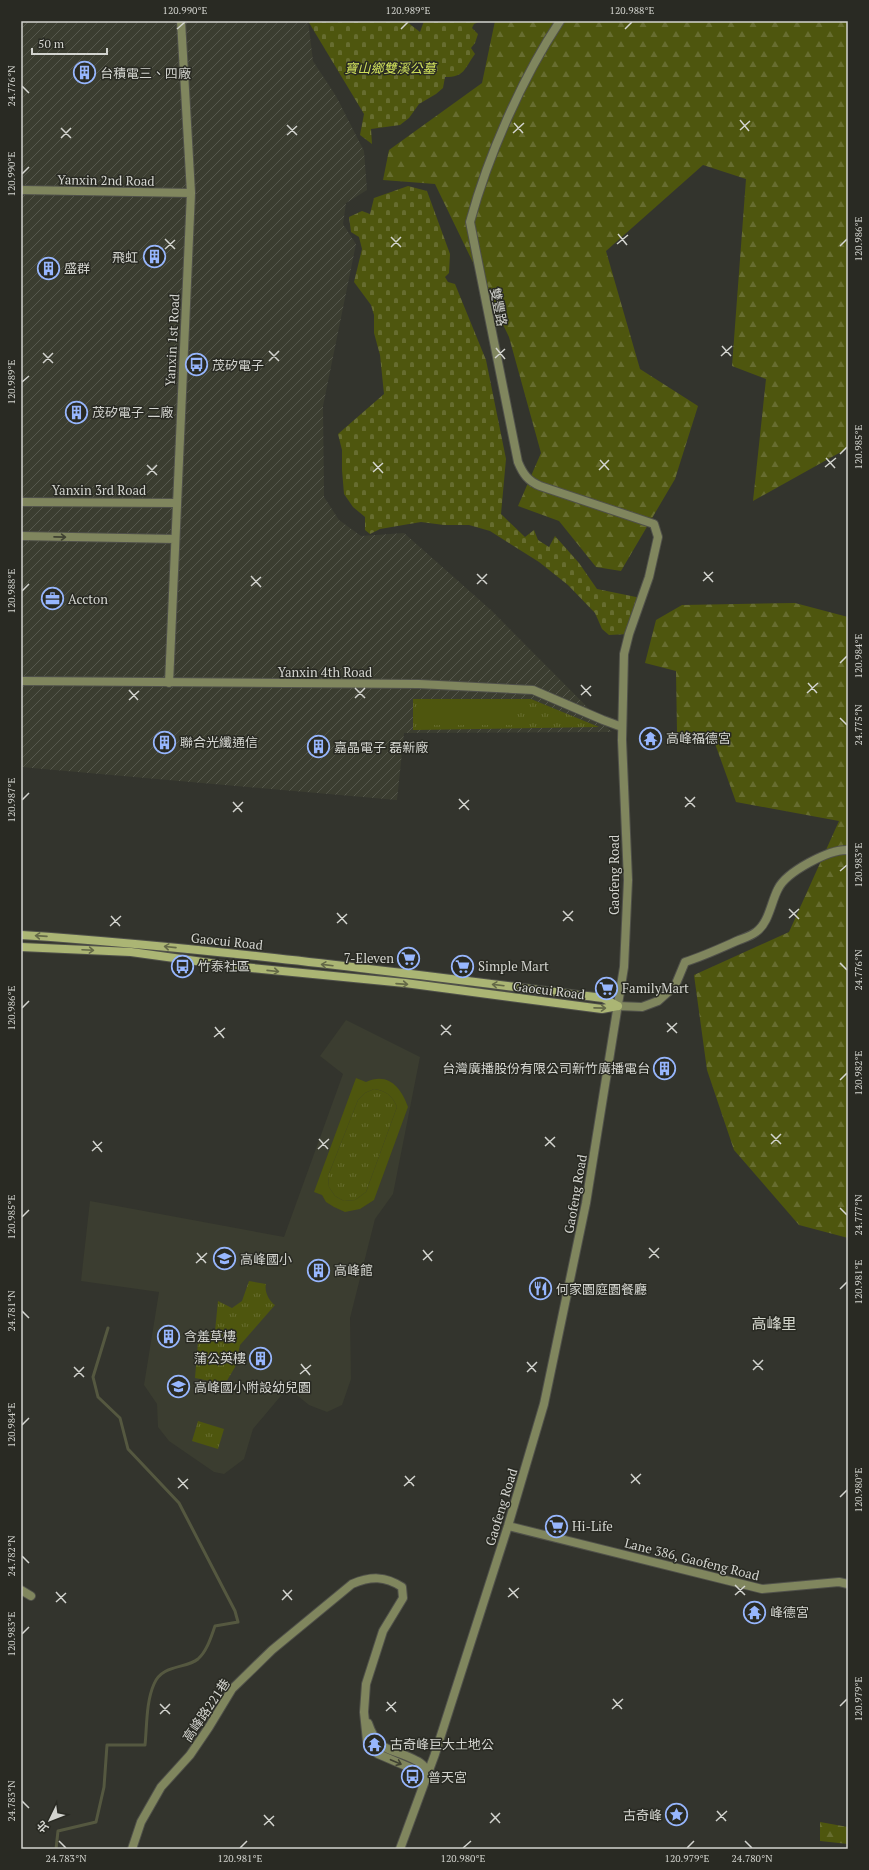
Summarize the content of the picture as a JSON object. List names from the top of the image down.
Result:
{
  "streets": {
    "street": [
      "Yanxin 2nd Road",
      "雙豐路",
      "Yanxin 1st Road",
      "Yanxin 3rd Road",
      "Yanxin 4th Road",
      "Gaofeng Road",
      "Gaocui Road",
      "Lane 386, Gaofeng Road",
      "高峰路221巷"
    ]
  },
  "crossings": [
    ["Yanxin 2nd Road", "Yanxin 1st Road"],
    ["雙豐路", "Gaofeng Road"],
    ["Yanxin 1st Road", "Yanxin 3rd Road"],
    ["Yanxin 1st Road", "Yanxin 4th Road"],
    ["Yanxin 4th Road", "Gaofeng Road"],
    ["Gaofeng Road", "Gaocui Road"],
    ["Gaofeng Road", "Lane 386, Gaofeng Road"],
    ["Gaofeng Road", "高峰路221巷"]
  ],
  "districts": ["高峰里"],
  "parks": ["寶山鄉雙溪公墓"],
  "places": {
    "building": [
      "台積電三、四廠",
      "飛虹",
      "盛群",
      "茂矽電子 二廠",
      "聯合光纖通信",
      "嘉晶電子 磊新廠",
      "台灣廣播股份有限公司新竹廣播電台",
      "高峰館",
      "含羞草樓",
      "蒲公英樓"
    ],
    "bus stop": ["茂矽電子", "竹泰社區", "普天宮"],
    "office": ["Accton"],
    "temple": ["高峰福德宮", "峰德宮", "古奇峰巨大土地公"],
    "supermarket": [
      "7-Eleven",
      "Simple Mart",
      "FamilyMart",
      "Hi-Life"
    ],
    "school or university": ["高峰國小", "高峰國小附設幼兒園"],
    "restaurant": ["何家園庭園餐廳"],
    "place": ["古奇峰"]
  },
  "scale_bar": "50 m",
  "north": "bottom left",
  "coordinates": [
    "120.990°E",
    "120.989°E",
    "120.988°E",
    "24.776°N",
    "120.986°E",
    "120.985°E",
    "120.984°E",
    "24.775°N",
    "120.987°E",
    "120.983°E",
    "120.982°E",
    "24.777°N",
    "120.981°E",
    "24.781°N",
    "120.980°E",
    "24.782°N",
    "120.979°E",
    "24.783°N",
    "24.780°N"
  ]
}
